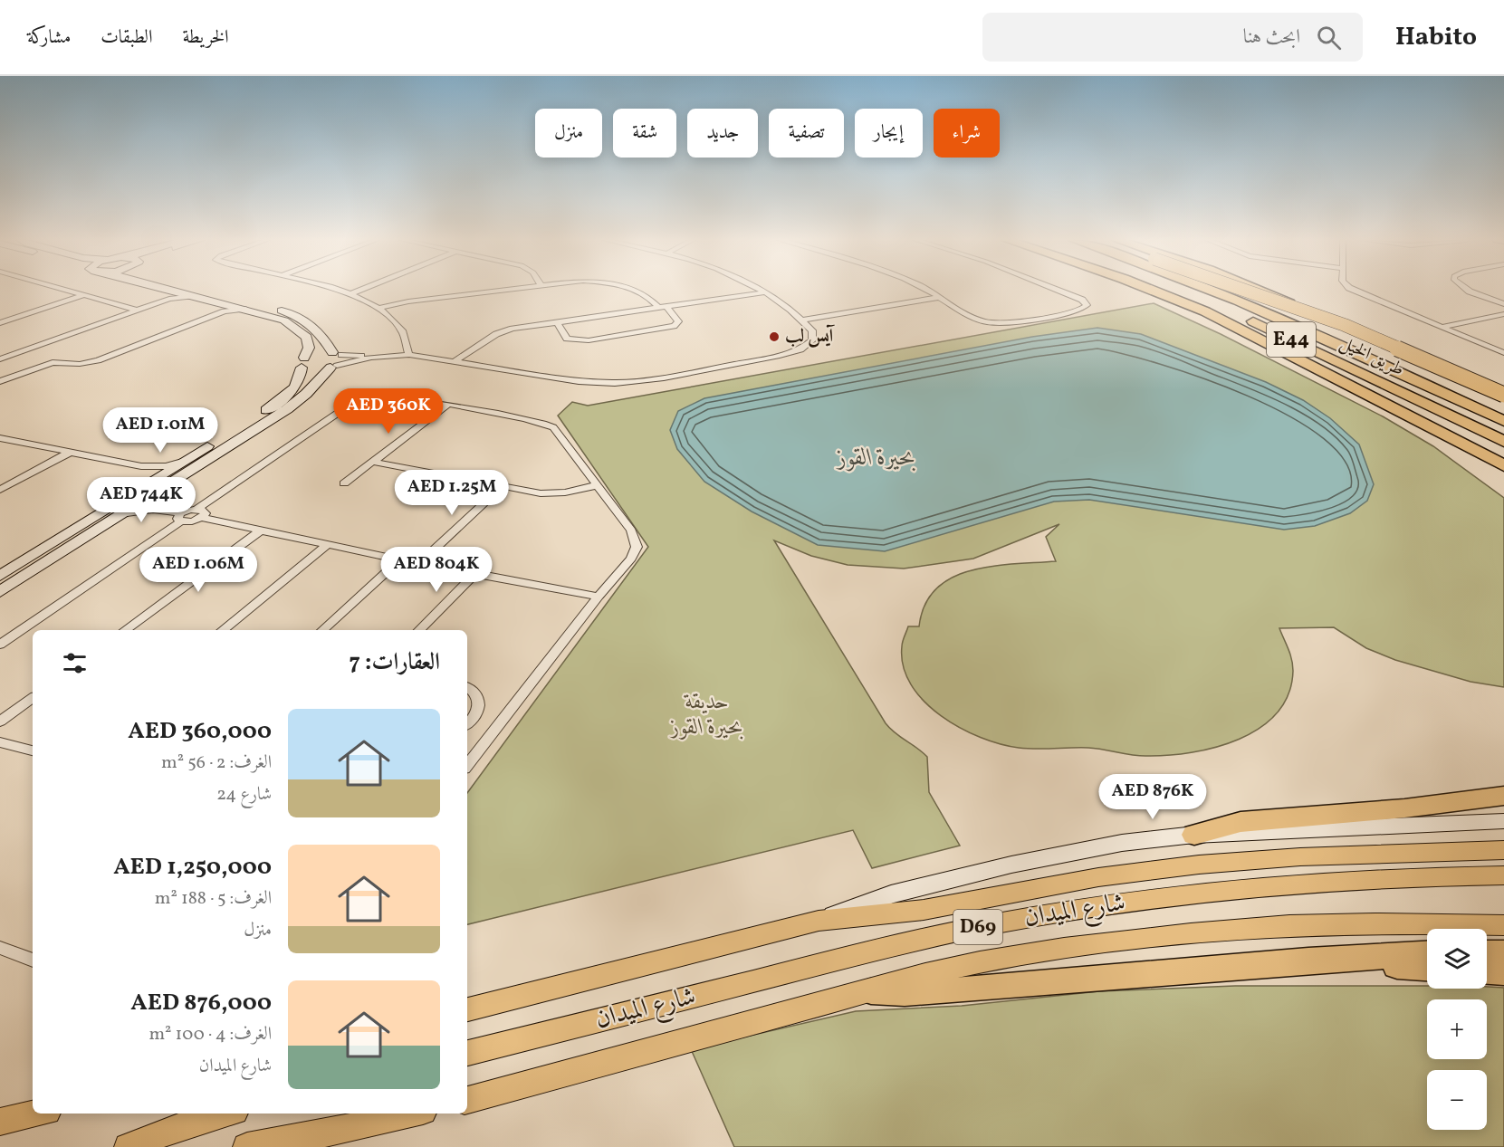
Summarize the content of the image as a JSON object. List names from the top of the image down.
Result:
{
  "streets": {
    "highway": ["E44", "طريق الخيل"],
    "main road": ["شارع الميدان", "D69"]
  },
  "water": ["بحيرة القوز"],
  "parks": ["حديقة بحيرة القوز"],
  "places": ["آيس لب"],
  "page": {
    "header": "Habito",
    "search": "ابحث هنا",
    "nav": ["الخريطة", "الطبقات", "مشاركة"],
    "chip": [
      "شراء",
      "إيجار",
      "تصفية",
      "جديد",
      "شقة",
      "منزل"
    ],
    "price": [
      "AED 360K",
      "AED 1.01M",
      "AED 1.25M",
      "AED 744K",
      "AED 1.06M",
      "AED 804K",
      "AED 876K"
    ],
    "heading": "العقارات: 7",
    "list": [
      {
        "name": "AED 360,000",
        "note": "الغرف: 2 · 56 m² · شارع 24"
      },
      {
        "name": "AED 1,250,000",
        "note": "الغرف: 5 · 188 m² · منزل"
      },
      {
        "name": "AED 876,000",
        "note": "الغرف: 4 · 100 m² · شارع الميدان"
      }
    ],
    "map_buttons": ["+", "−"]
  }
}
